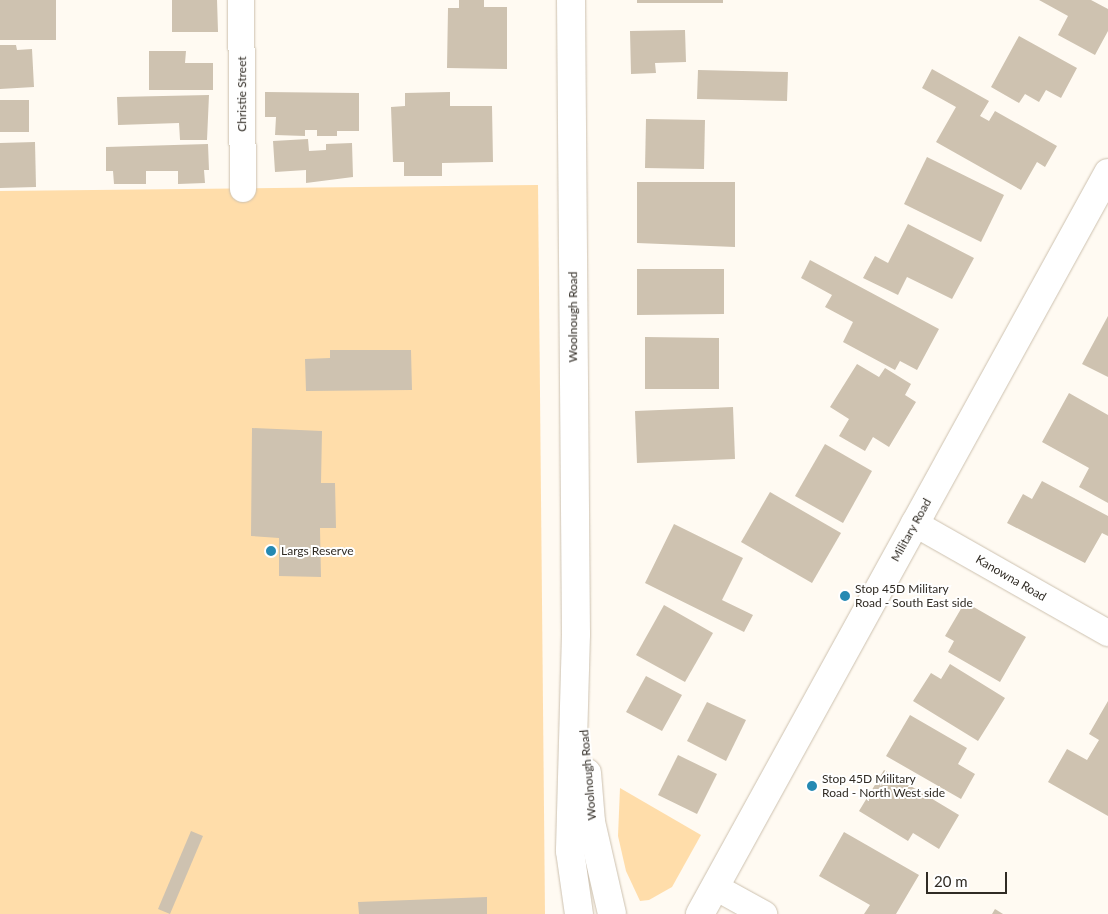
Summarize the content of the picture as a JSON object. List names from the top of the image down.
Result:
{
  "streets": {
    "street": [
      "Christie Street",
      "Woolnough Road",
      "Military Road",
      "Kanowna Road"
    ]
  },
  "crossings": [
    ["Military Road", "Kanowna Road"]
  ],
  "places": ["Largs Reserve", "Stop 45D Military Road - South East side", "Stop 45D Military Road - North West side"],
  "scale_bar": "20 m"
}
